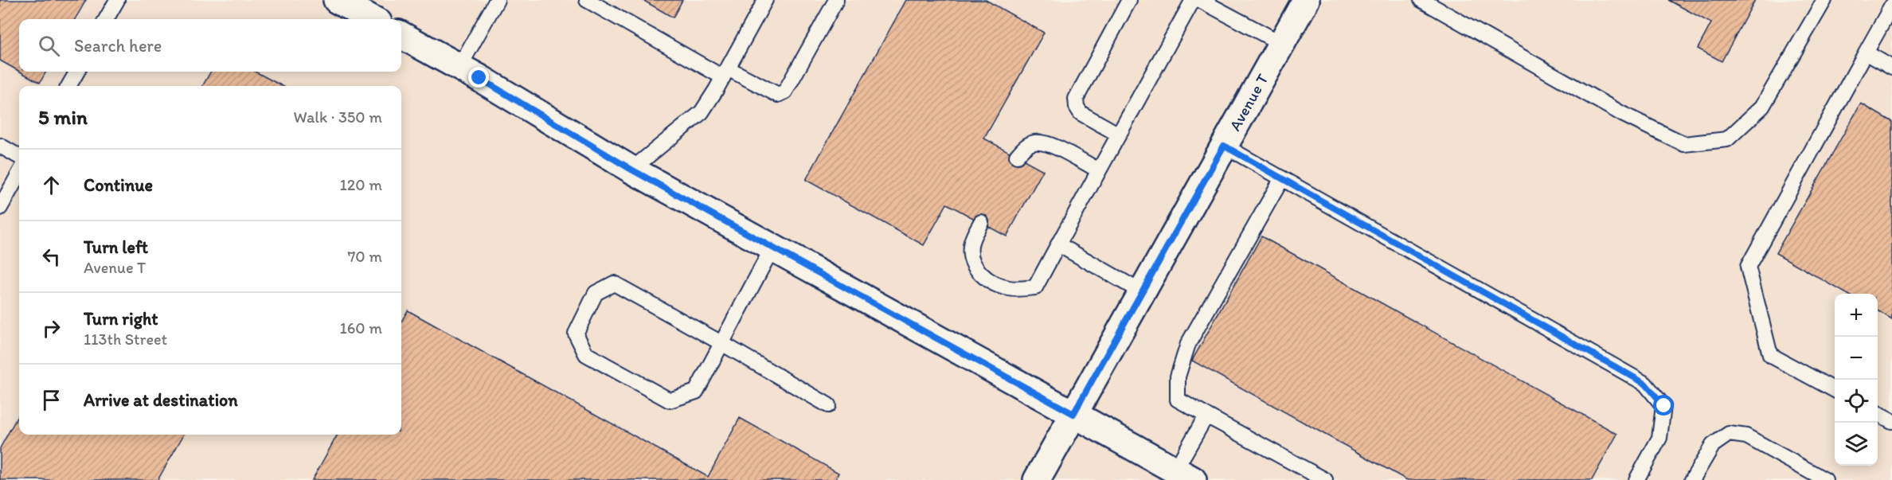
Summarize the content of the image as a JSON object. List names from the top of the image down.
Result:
{
  "streets": {
    "street": ["Avenue T"]
  },
  "page": {
    "search": "Search here",
    "heading": ["5 min", "Walk · 350 m"],
    "list": [
      ["Continue", "120 m"],
      ["Turn left", "Avenue T", "70 m"],
      ["Turn right", "113th Street", "160 m"],
      "Arrive at destination"
    ],
    "map_buttons": ["+", "−"]
  }
}
